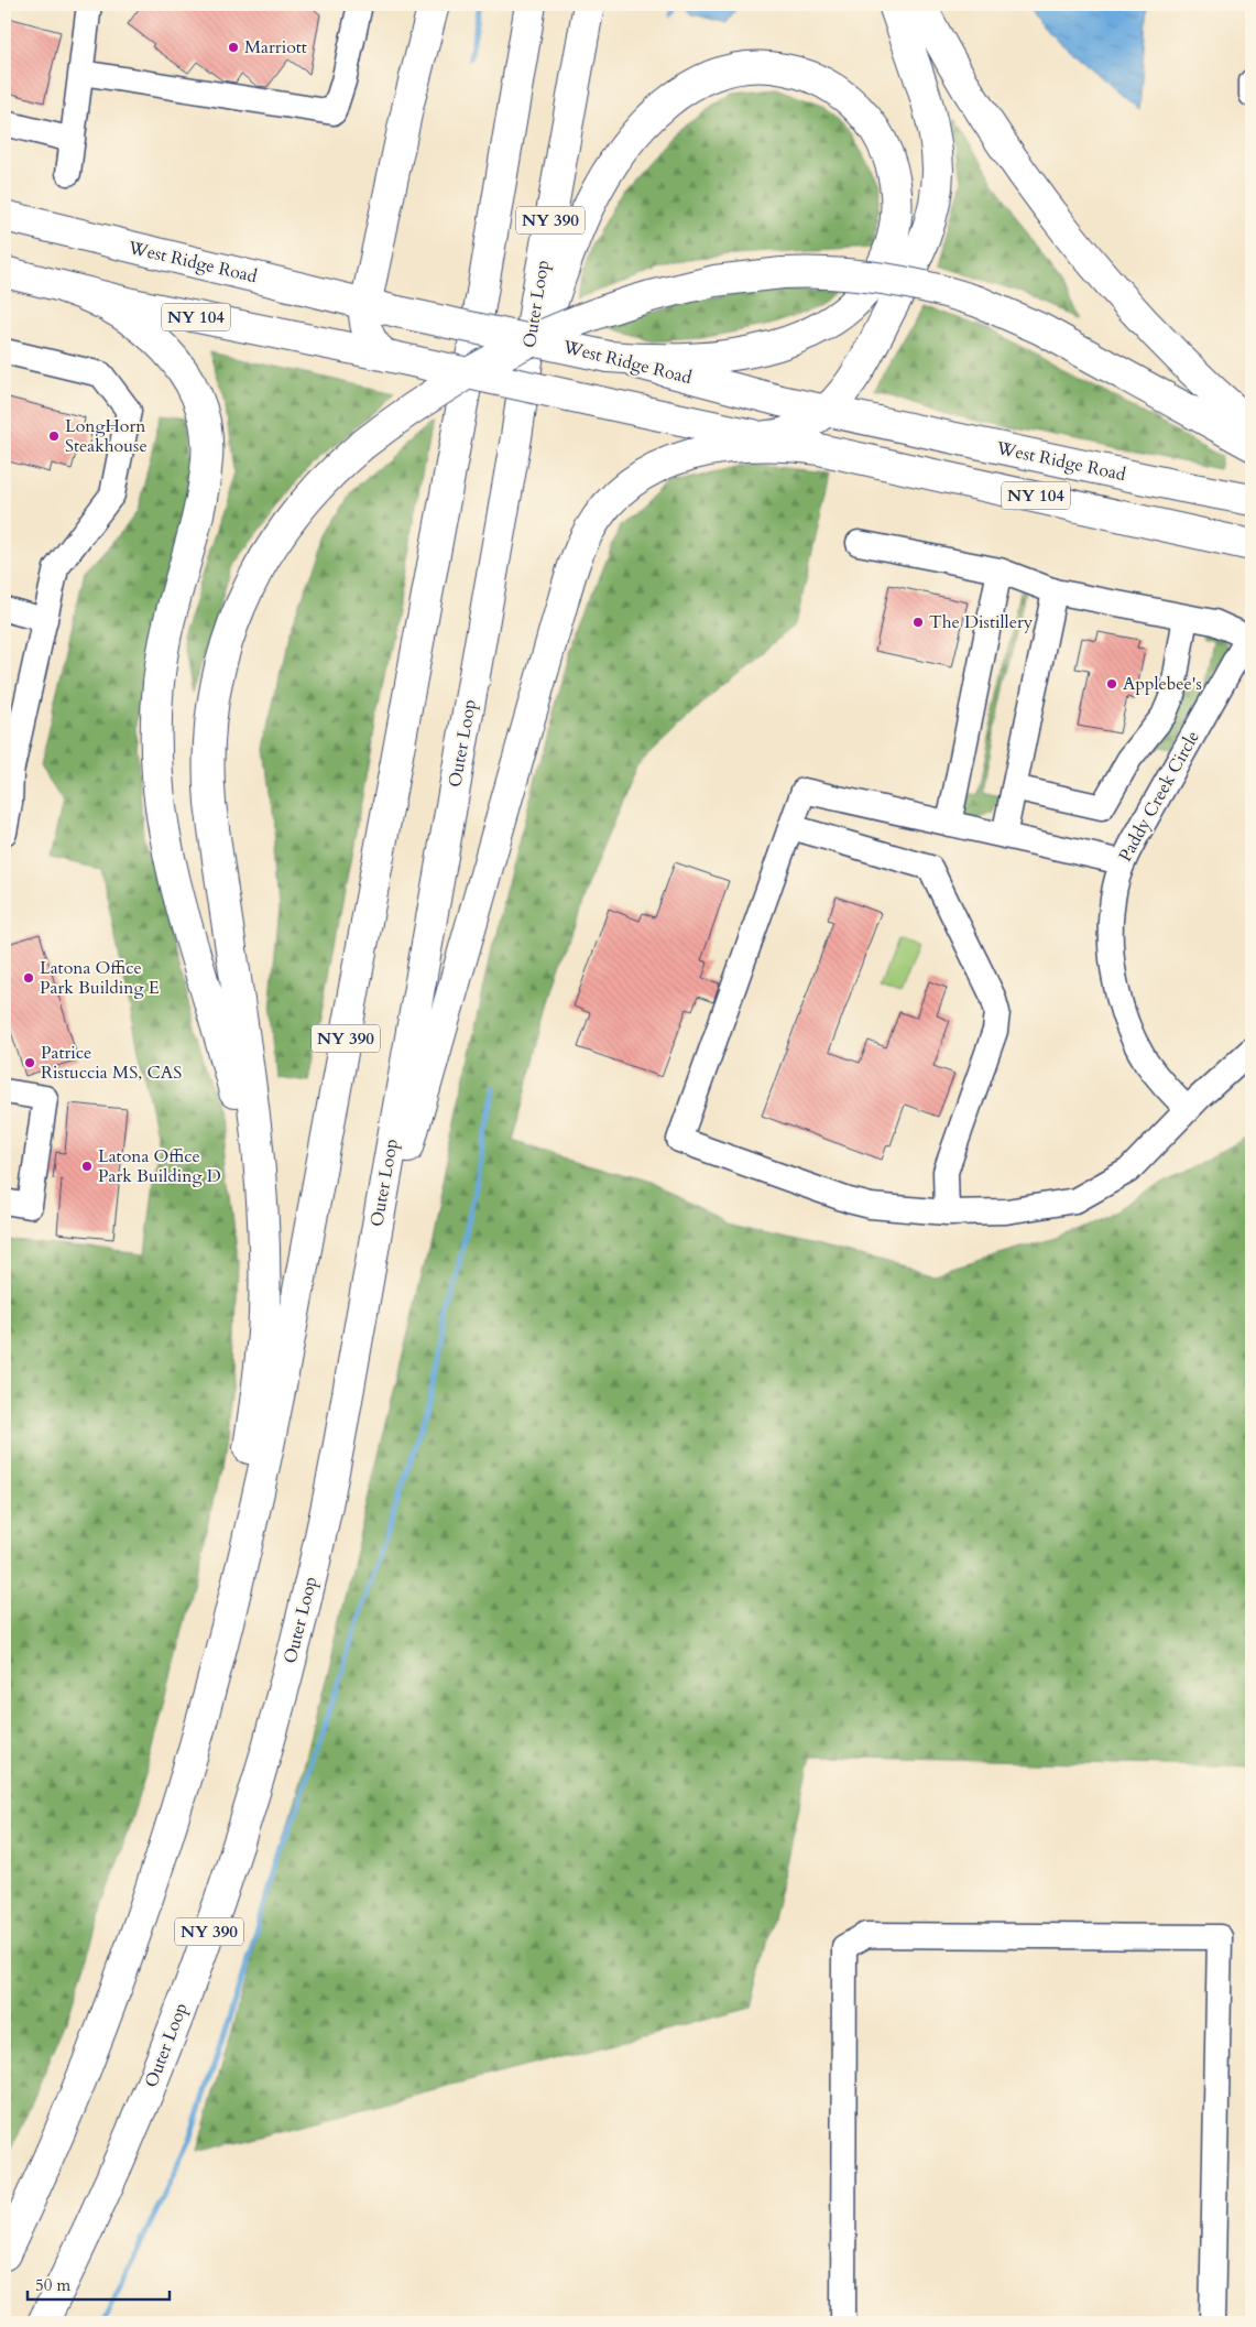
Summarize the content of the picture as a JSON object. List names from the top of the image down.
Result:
{
  "streets": {
    "main road": [
      "NY 390",
      "West Ridge Road",
      "Outer Loop",
      "NY 104"
    ],
    "street": ["Paddy Creek Circle"]
  },
  "places": [
    "Marriott",
    "LongHorn Steakhouse",
    "The Distillery",
    "Applebee's",
    "Latona Office Park Building E",
    "Patrice Ristuccia MS, CAS",
    "Latona Office Park Building D"
  ],
  "scale_bar": "50 m"
}
